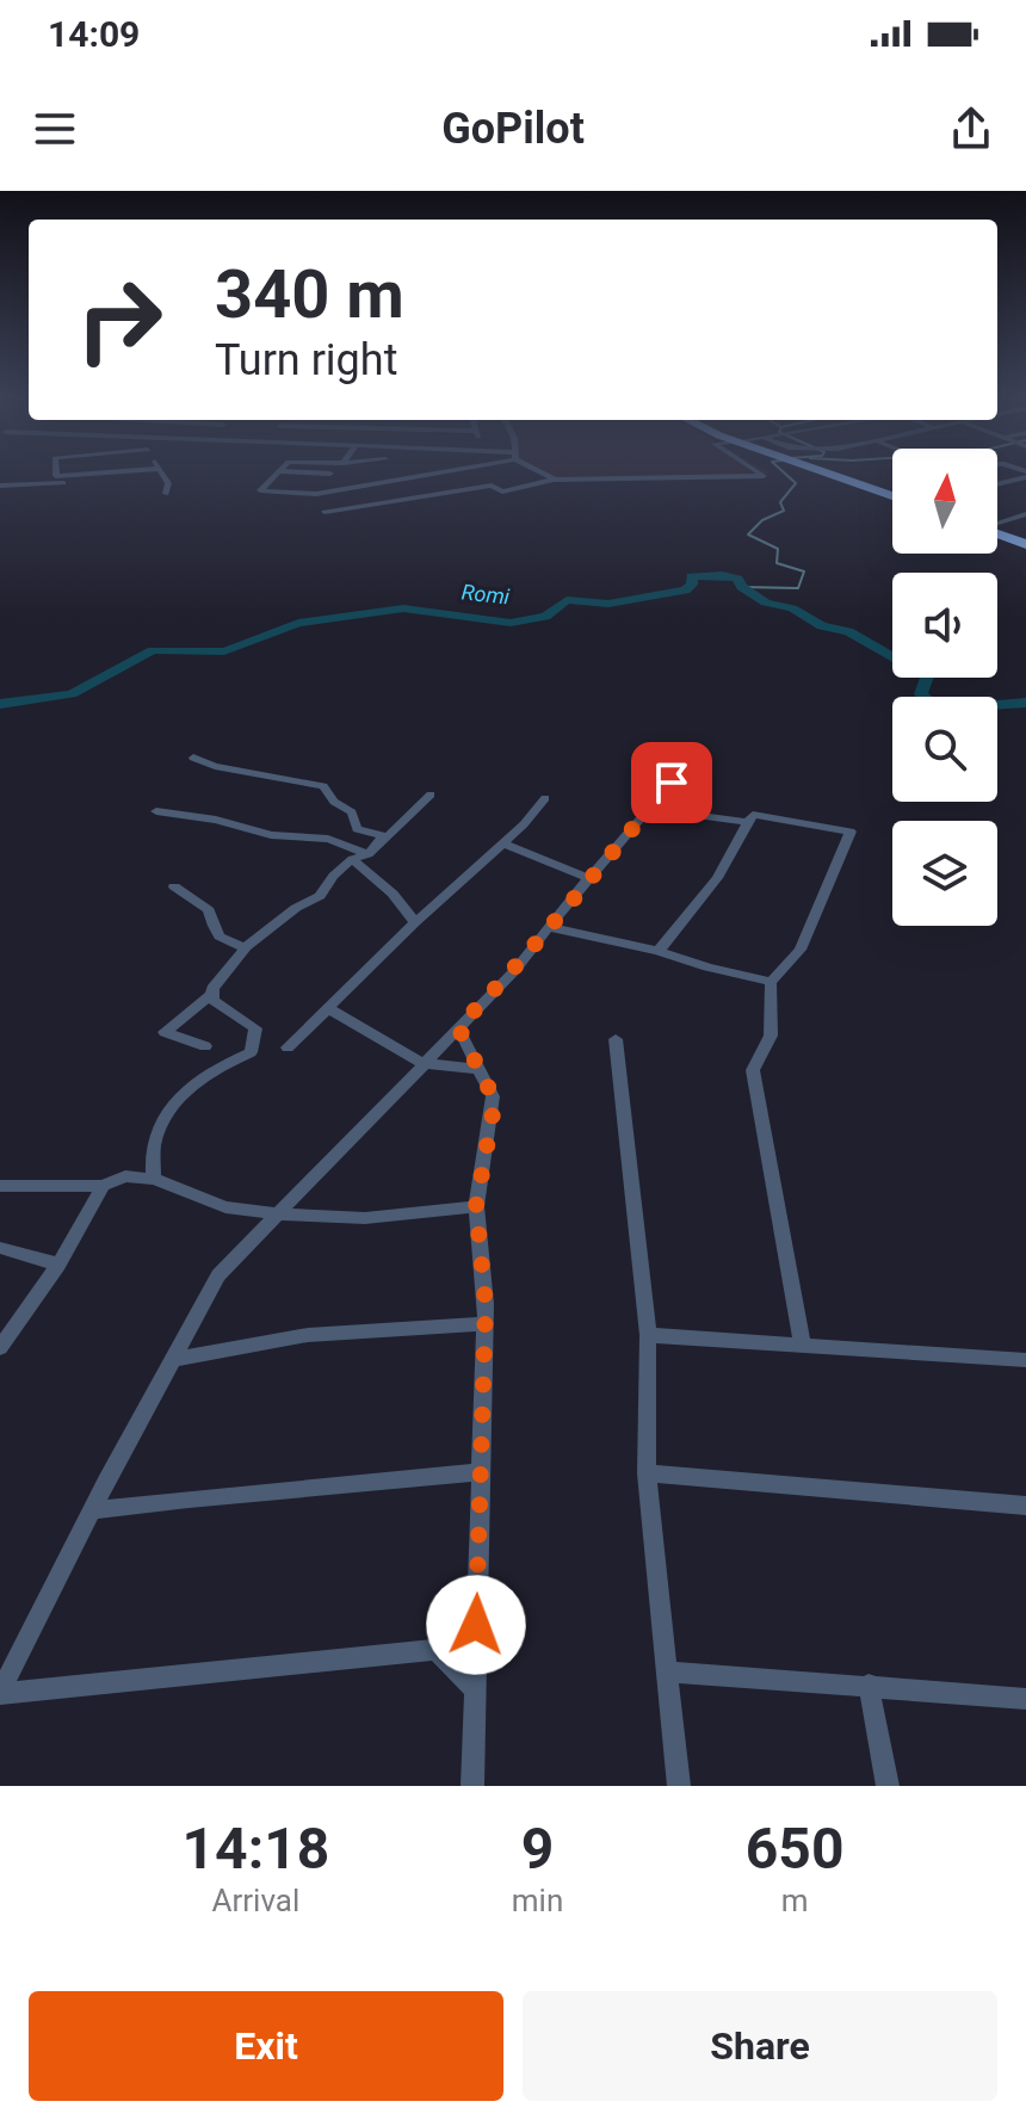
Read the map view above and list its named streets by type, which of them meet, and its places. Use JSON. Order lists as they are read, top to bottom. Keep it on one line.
{"water":["Romi"],"north":"top","page":{"status":"14:09","header":"GoPilot","turn":["340 m","Turn right"],"eta":["14:18","Arrival","9","min","650","m"],"buttons":["Exit","Share"]}}
